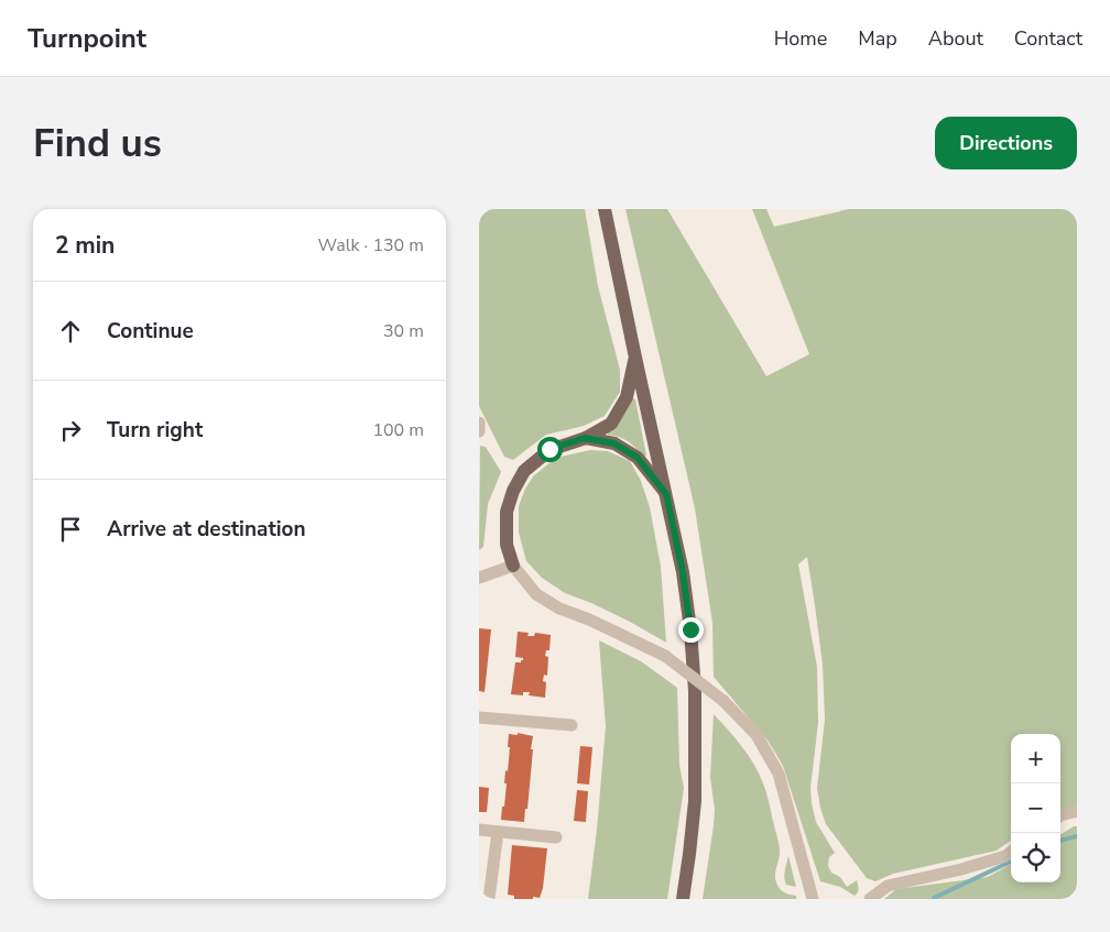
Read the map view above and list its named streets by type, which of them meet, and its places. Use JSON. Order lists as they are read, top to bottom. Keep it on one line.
{"page":{"header":"Turnpoint","nav":["Home","Map","About","Contact"],"buttons":"Directions","title":"Find us","heading":["2 min","Walk · 130 m"],"list":[["Continue","30 m"],["Turn right","100 m"],"Arrive at destination"],"map_buttons":["+","−"]}}
